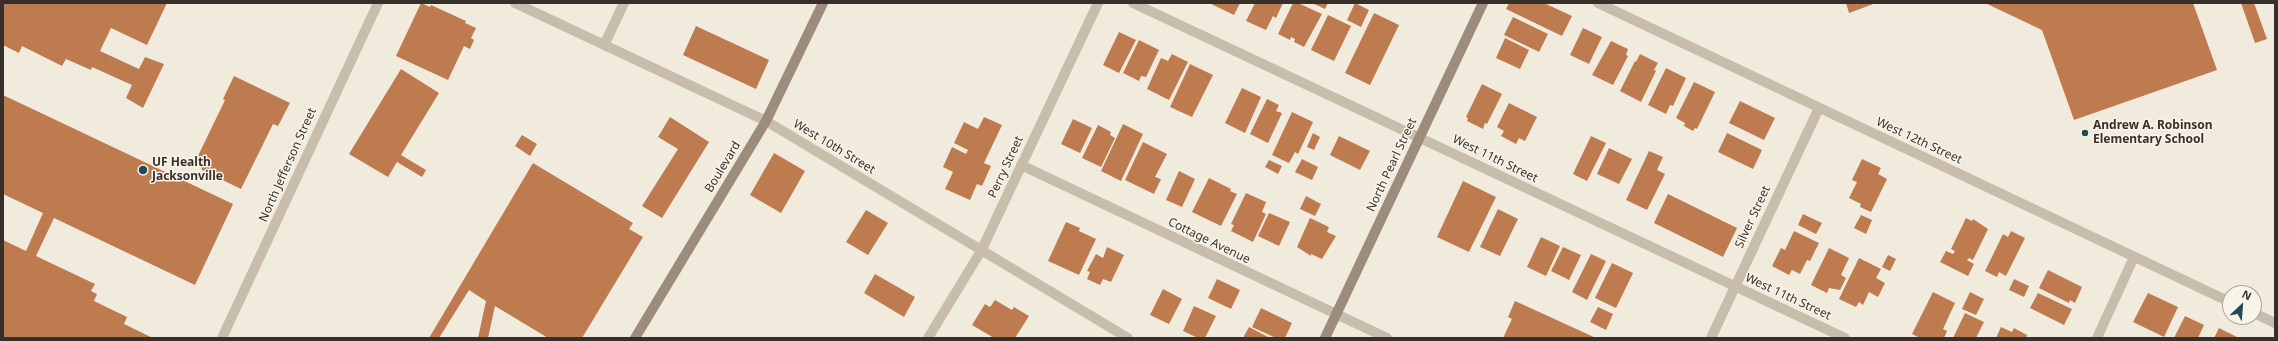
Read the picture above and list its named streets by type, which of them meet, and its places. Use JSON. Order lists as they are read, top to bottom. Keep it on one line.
{"streets":{"main road":["North Pearl Street","Boulevard"],"street":["West 12th Street","West 10th Street","West 11th Street","North Jefferson Street","Perry Street","Silver Street","Cottage Avenue"]},"crossings":[["West 12th Street","Silver Street"],["West 10th Street","Boulevard"],["West 10th Street","Perry Street"],["West 11th Street","North Pearl Street"],["West 11th Street","Silver Street"],["North Pearl Street","Cottage Avenue"],["Perry Street","Cottage Avenue"]],"places":["Andrew A. Robinson Elementary School","UF Health Jacksonville"],"north":"top right"}
